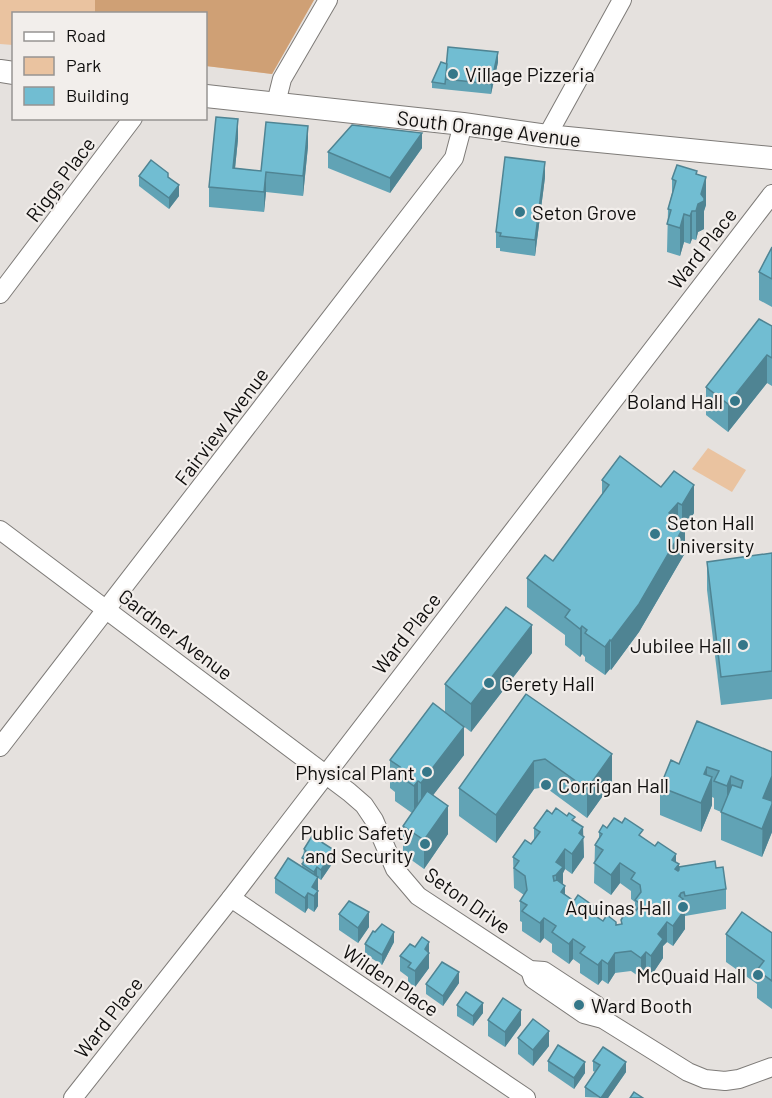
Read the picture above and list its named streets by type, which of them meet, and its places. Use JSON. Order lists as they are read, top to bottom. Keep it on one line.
{"streets":{"main road":["South Orange Avenue"],"street":["Riggs Place","Ward Place","Fairview Avenue","Gardner Avenue","Seton Drive","Wilden Place"]},"crossings":[["South Orange Avenue","Fairview Avenue"],["Ward Place","Gardner Avenue"],["Ward Place","Seton Drive"],["Ward Place","Wilden Place"],["Fairview Avenue","Gardner Avenue"],["Gardner Avenue","Seton Drive"]],"places":["Village Pizzeria","Seton Grove","Boland Hall","Seton Hall University","Jubilee Hall","Gerety Hall","Physical Plant","Corrigan Hall","Public Safety and Security","Aquinas Hall","McQuaid Hall","Ward Booth"],"legend":["Road","Park","Building"]}
